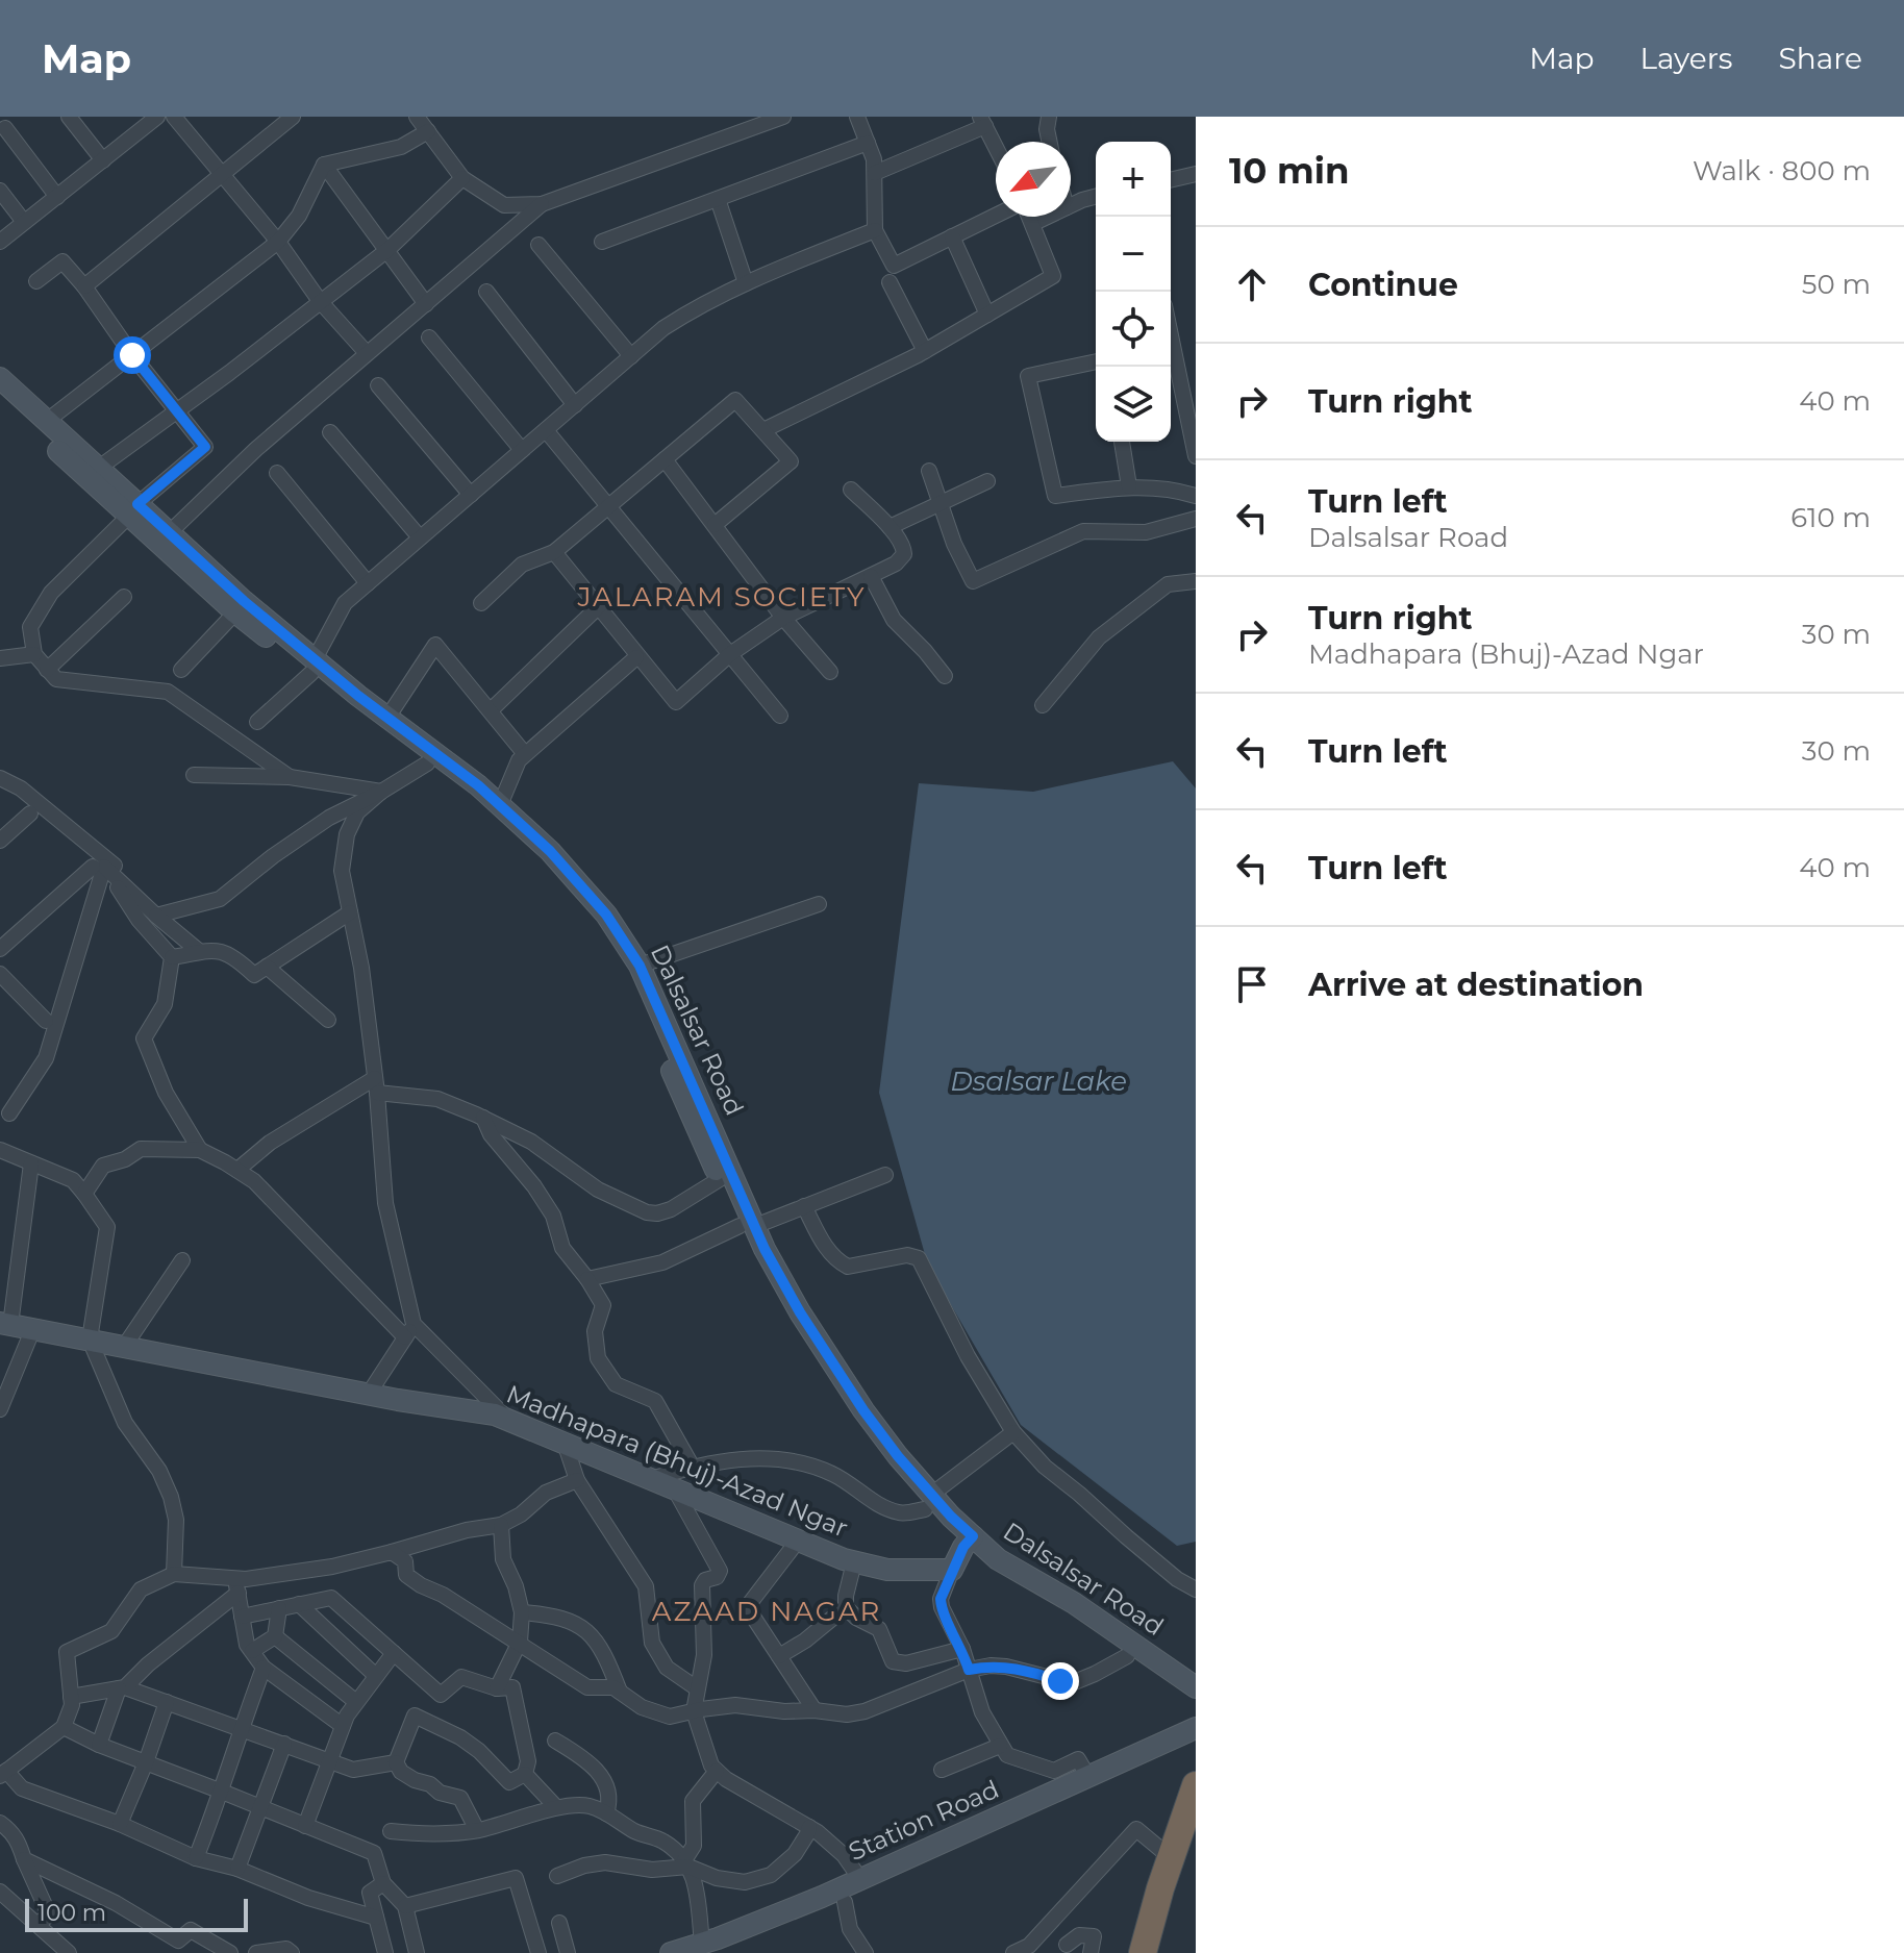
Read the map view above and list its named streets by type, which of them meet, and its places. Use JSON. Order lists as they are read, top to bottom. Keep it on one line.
{"streets":{"street":["Dalsalsar Road","Madhapara (Bhuj)-Azad Ngar","Station Road"]},"districts":["JALARAM SOCIETY","AZAAD NAGAR"],"water":["Dsalsar Lake"],"scale_bar":"100 m","north":"bottom left","page":{"header":"Map","nav":["Map","Layers","Share"],"heading":["10 min","Walk · 800 m"],"map_buttons":["+","−"],"list":[["Continue","50 m"],["Turn right","40 m"],["Turn left","Dalsalsar Road","610 m"],["Turn right","Madhapara (Bhuj)-Azad Ngar","30 m"],["Turn left","30 m"],["Turn left","40 m"],"Arrive at destination"],"scale":"100 m"}}
